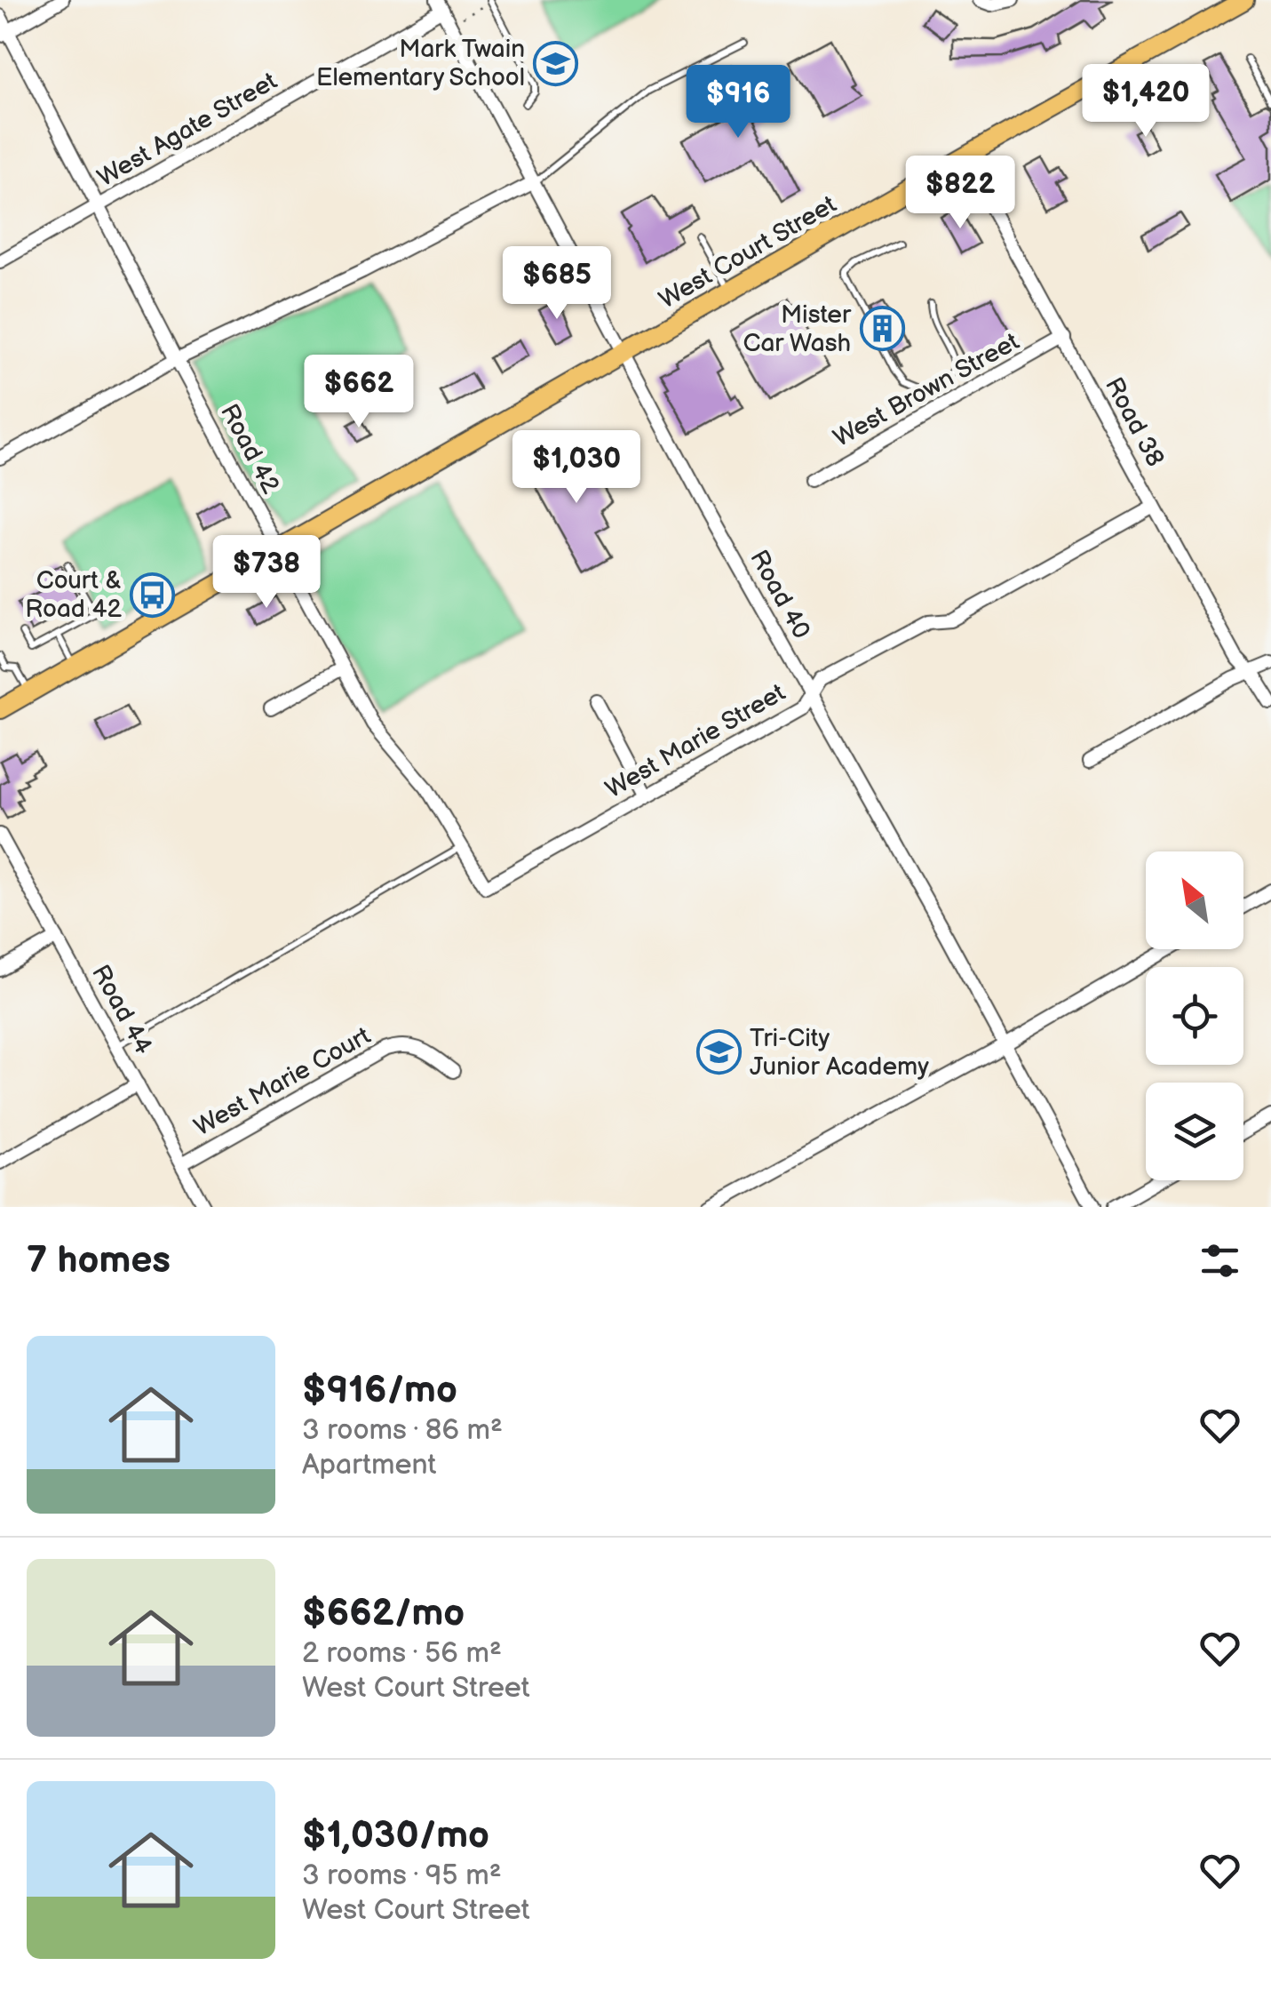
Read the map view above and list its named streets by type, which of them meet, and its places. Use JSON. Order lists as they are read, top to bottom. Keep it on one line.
{"streets":{"main road":["West Court Street"],"street":["West Agate Street","West Brown Street","Road 38","Road 42","Road 40","West Marie Street","Road 44","West Marie Court"]},"crossings":[["West Agate Street","Road 42"],["West Agate Street","Road 40"],["West Court Street","Road 38"],["West Court Street","Road 42"],["West Court Street","Road 40"],["West Brown Street","Road 38"],["Road 38","West Marie Street"],["Road 42","West Marie Street"],["Road 40","West Marie Street"],["Road 44","West Marie Court"]],"places":{"school or university":["Mark Twain Elementary School","Tri-City Junior Academy"],"building":["Mister Car Wash"],"bus stop":["Court & Road 42"]},"north":"top left","page":{"price":["$1,420","$916","$822","$685","$662","$1,030","$738"],"heading":"7 homes","list":[{"name":"$916/mo","note":"3 rooms · 86 m² · Apartment"},{"name":"$662/mo","note":"2 rooms · 56 m² · West Court Street"},{"name":"$1,030/mo","note":"3 rooms · 95 m² · West Court Street"}]}}
